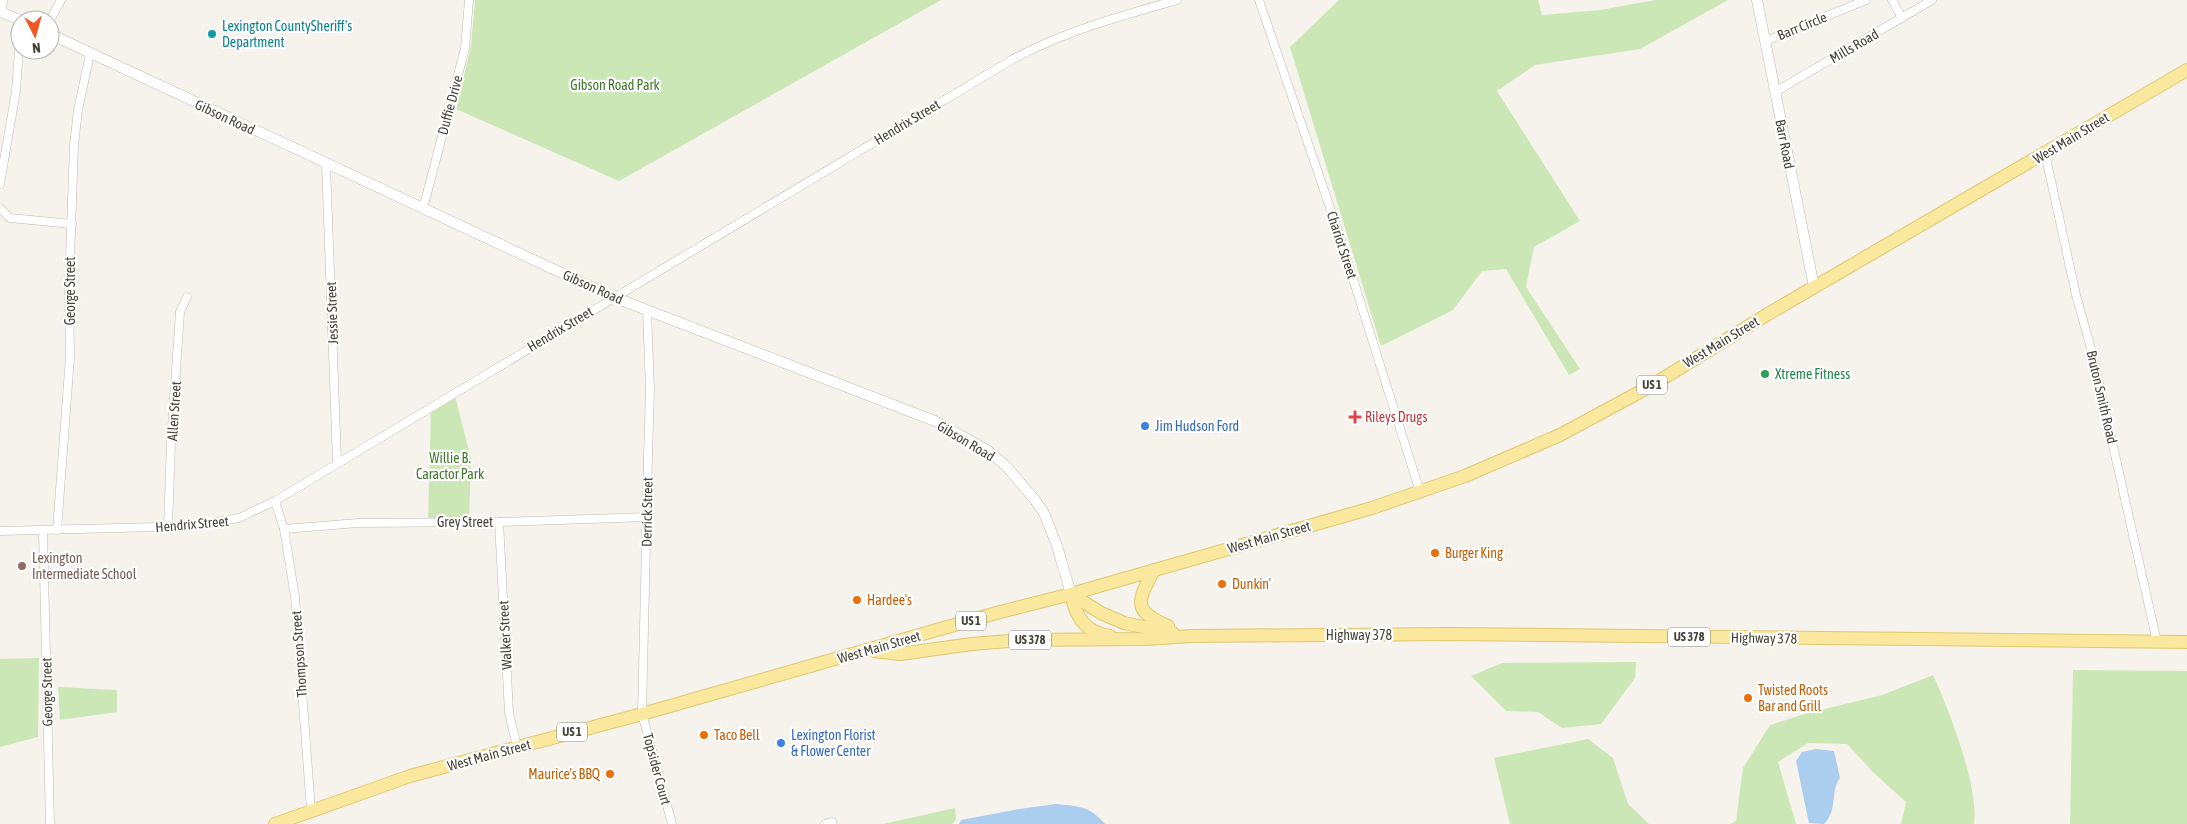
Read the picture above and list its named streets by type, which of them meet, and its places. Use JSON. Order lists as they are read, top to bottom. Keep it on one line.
{"streets":{"main road":["West Main Street","US 1","Highway 378","US 378"],"street":["Barr Circle","Mills Road","Duffie Drive","Gibson Road","Hendrix Street","Barr Road","Chariot Street","George Street","Jessie Street","Bruton Smith Road","Allen Street","Derrick Street","Grey Street","Walker Street","Thompson Street","Topsider Court"]},"crossings":[["Barr Circle","Barr Road"],["Mills Road","Barr Road"],["Duffie Drive","Gibson Road"],["Gibson Road","Hendrix Street"],["Gibson Road","West Main Street"],["Gibson Road","George Street"],["Gibson Road","Jessie Street"],["Gibson Road","Derrick Street"],["Gibson Road","US 378"],["Hendrix Street","George Street"],["Hendrix Street","Jessie Street"],["Hendrix Street","Allen Street"],["Hendrix Street","Thompson Street"],["West Main Street","Barr Road"],["West Main Street","Chariot Street"],["West Main Street","Bruton Smith Road"],["West Main Street","Derrick Street"],["West Main Street","Walker Street"],["West Main Street","US 378"],["West Main Street","Thompson Street"],["West Main Street","Topsider Court"],["Bruton Smith Road","Highway 378"],["Derrick Street","Grey Street"],["Derrick Street","Topsider Court"],["Grey Street","Walker Street"],["Grey Street","Thompson Street"],["Highway 378","US 378"]],"parks":["Gibson Road Park","Willie B. Caractor Park"],"places":{"other":["Lexington CountySheriff's Department","Xtreme Fitness","Jim Hudson Ford","Burger King","Lexington Intermediate School","Dunkin'","Hardee's","Twisted Roots Bar and Grill","Taco Bell","Lexington Florist & Flower Center","Maurice's BBQ"],"health":["Rileys Drugs"]},"north":"bottom"}
